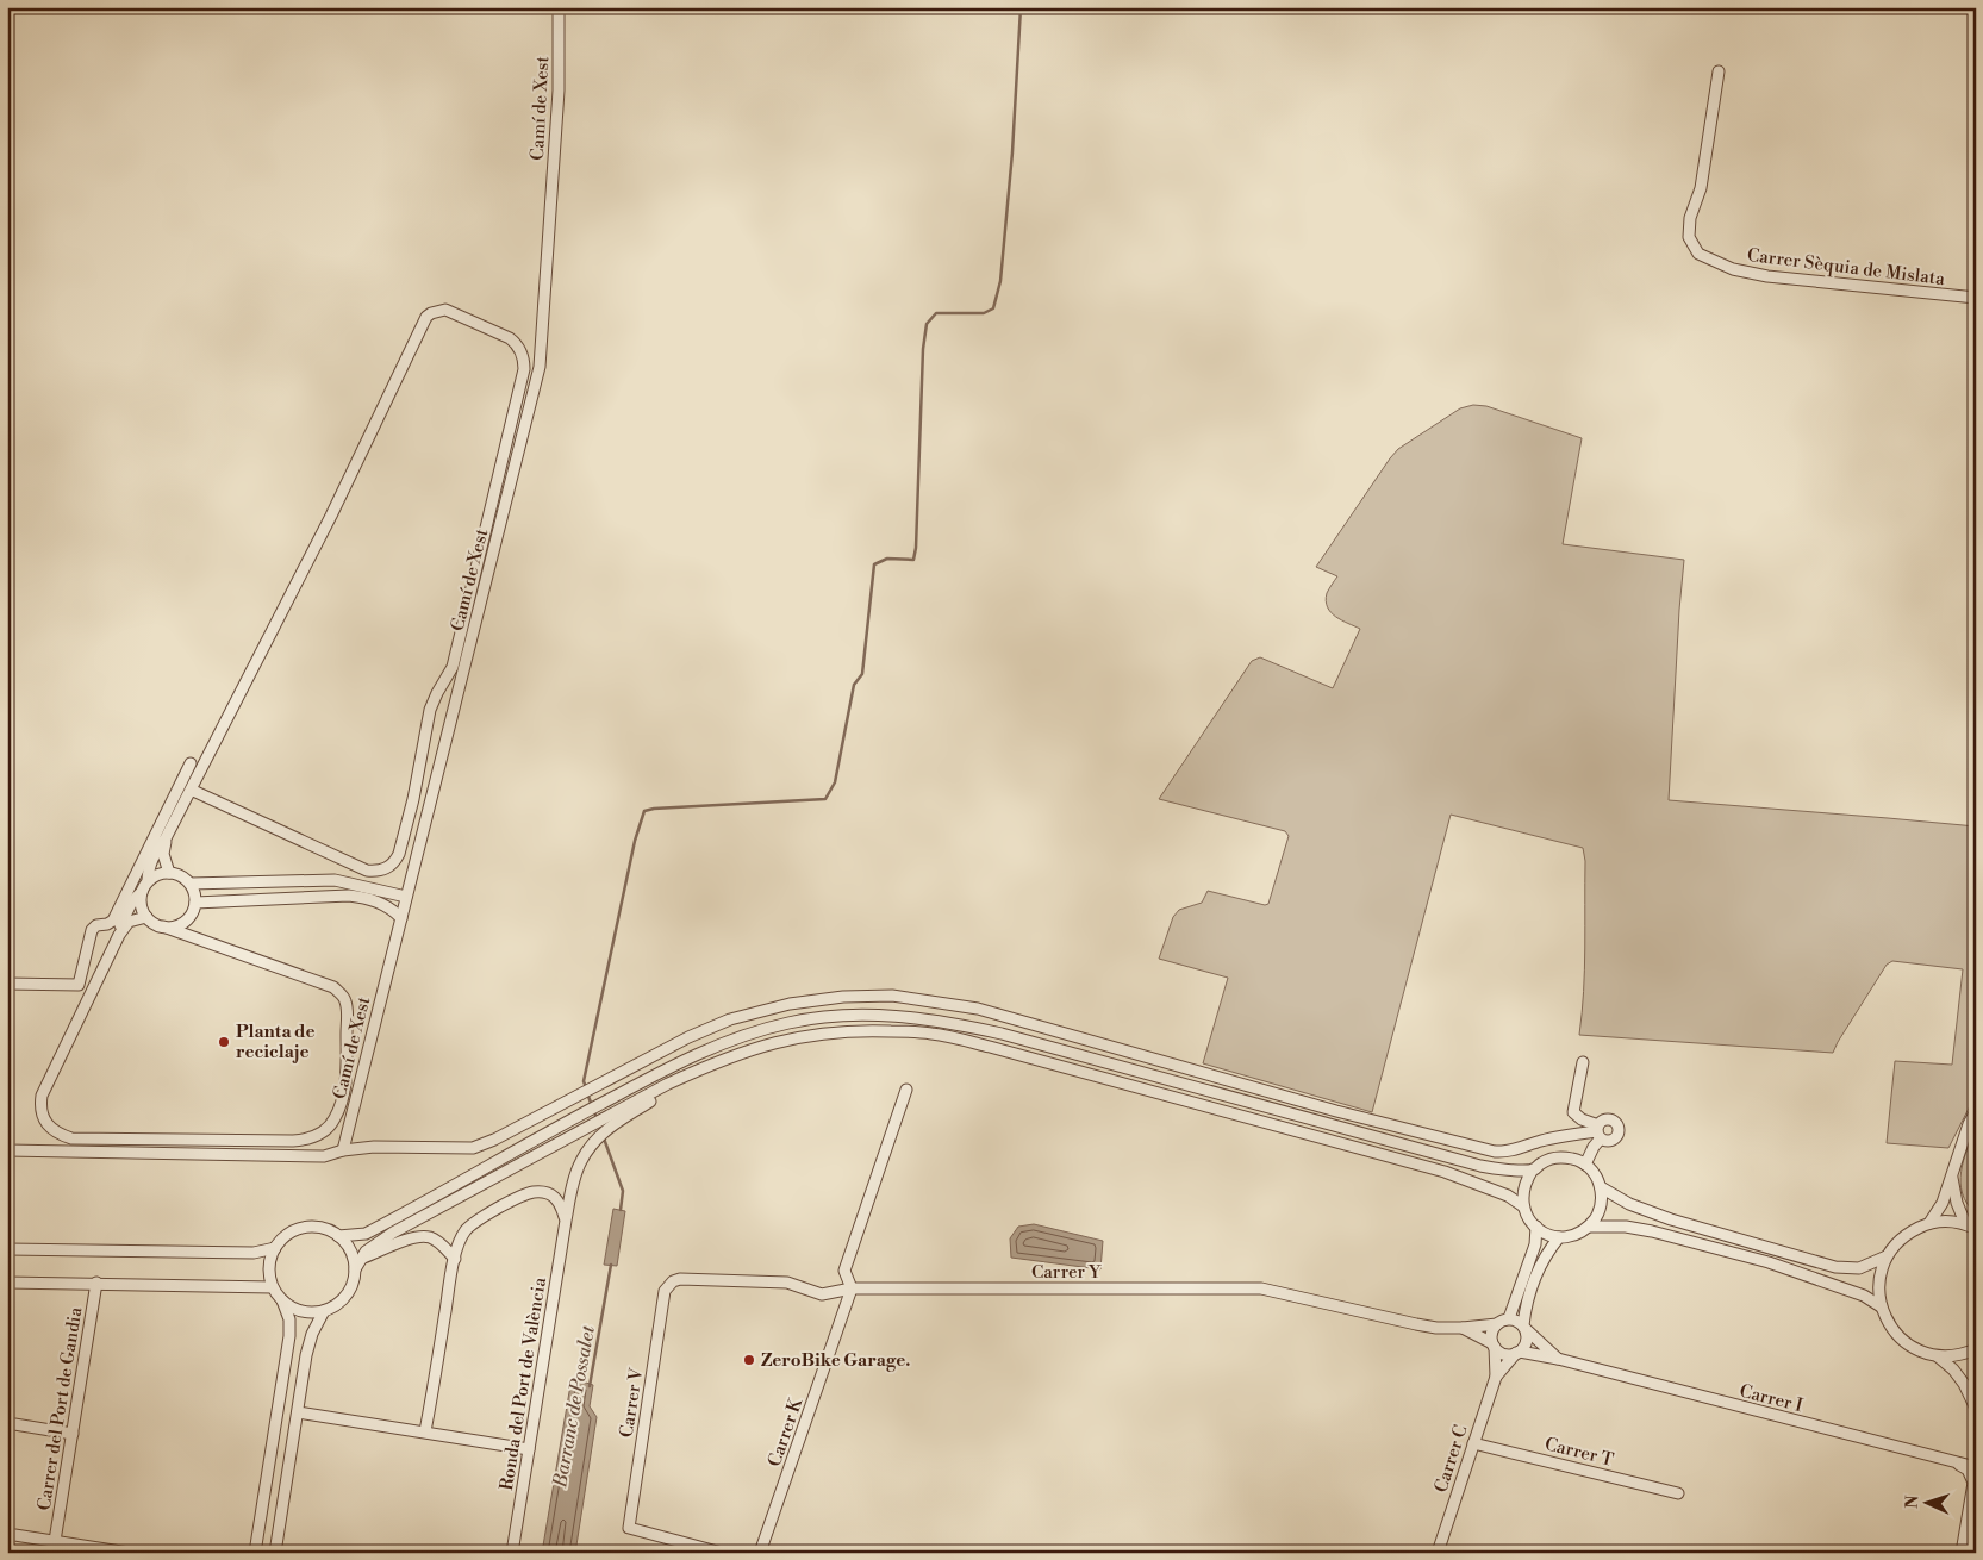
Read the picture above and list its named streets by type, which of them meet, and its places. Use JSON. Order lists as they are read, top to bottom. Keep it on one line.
{"streets":{"street":["Camí de Xest","Carrer Sèquia de Mislata","Carrer Y","Ronda del Port de València","Carrer I","Carrer V","Carrer del Port de Gandia","Carrer K","Carrer T","Carrer C"]},"crossings":[["Carrer Y","Carrer I"],["Carrer Y","Carrer V"],["Carrer Y","Carrer K"],["Carrer Y","Carrer C"],["Carrer I","Carrer C"],["Carrer T","Carrer C"]],"water":["Barranc de Possalet"],"places":["Planta de reciclaje","ZeroBike Garage."],"north":"left"}
